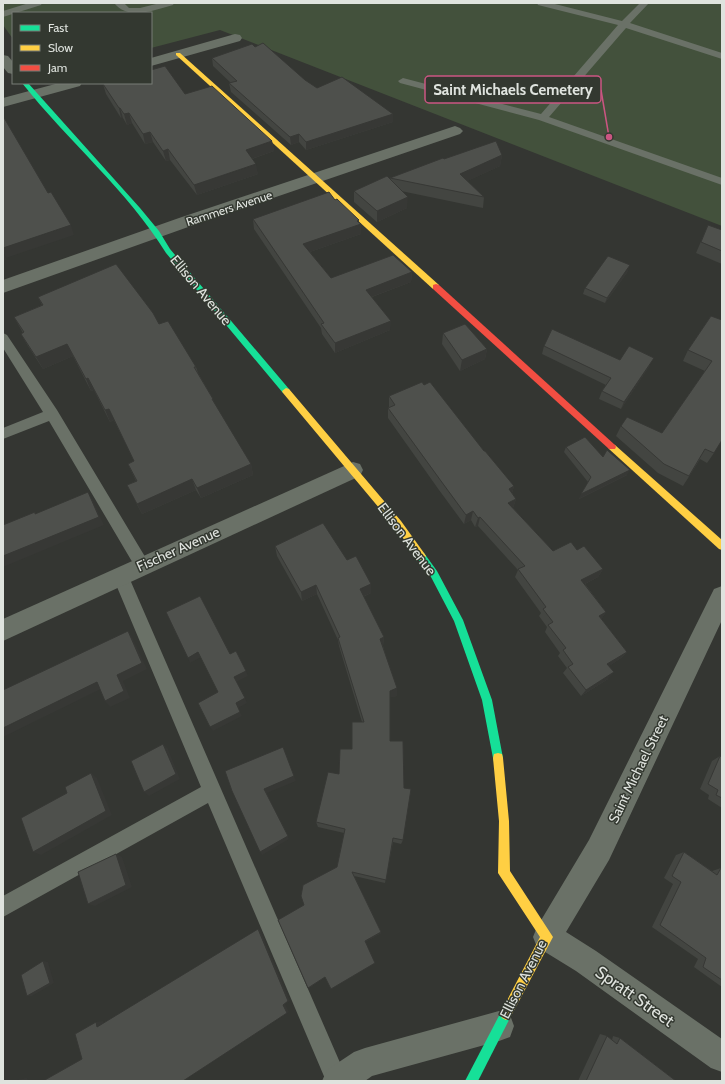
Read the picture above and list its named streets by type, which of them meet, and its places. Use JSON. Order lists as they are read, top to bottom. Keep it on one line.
{"streets":{"street":["Rammers Avenue","Ellison Avenue","Fischer Avenue","Saint Michael Street","Spratt Street"]},"crossings":[["Rammers Avenue","Ellison Avenue"],["Ellison Avenue","Fischer Avenue"],["Ellison Avenue","Saint Michael Street"],["Ellison Avenue","Spratt Street"],["Saint Michael Street","Spratt Street"]],"places":["Saint Michaels Cemetery"],"legend":["Fast","Slow","Jam"]}
